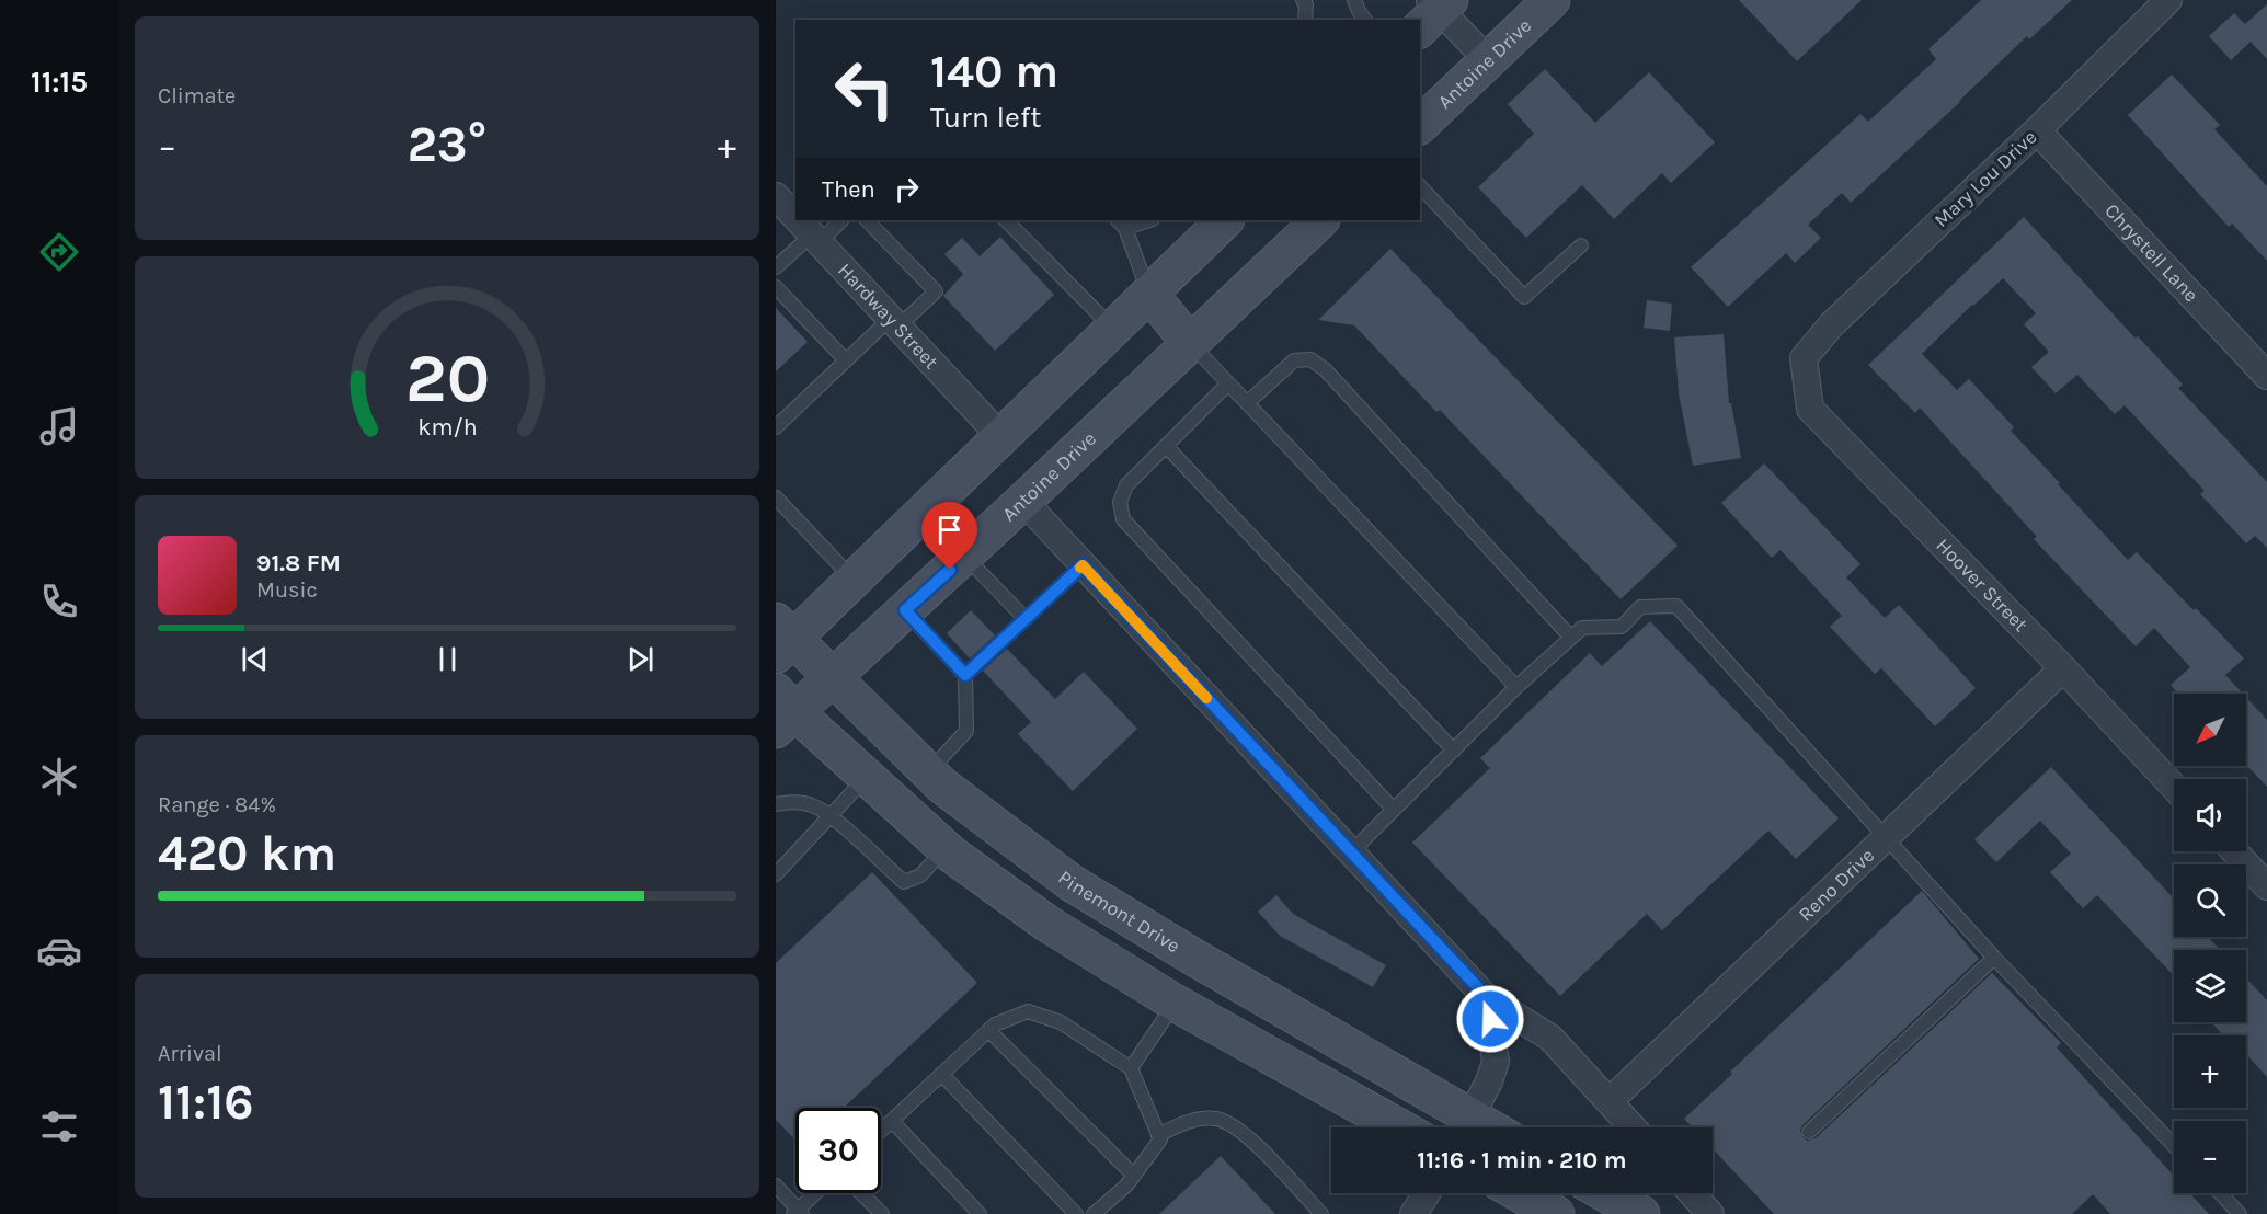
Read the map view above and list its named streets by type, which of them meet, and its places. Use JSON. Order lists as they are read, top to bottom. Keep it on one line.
{"streets":{"main road":["Antoine Drive","Pinemont Drive"],"street":["Mary Lou Drive","Chrystell Lane","Hardway Street","Hoover Street","Reno Drive"]},"crossings":[["Antoine Drive","Pinemont Drive"],["Mary Lou Drive","Chrystell Lane"],["Mary Lou Drive","Hoover Street"],["Hoover Street","Reno Drive"]],"north":"bottom left","page":{"tabs":"11:15","tile":["Climate",["Range · 84%","420 km"],["Arrival","11:16"]],"turn":["140 m","Turn left"],"heat":["−","23°","+"],"then":"Then","song":["91.8 FM","Music"],"map_buttons":["+","−"],"limit":"30","trip":"11:16 · 1 min · 210 m","gauge":["20","km/h"]}}
